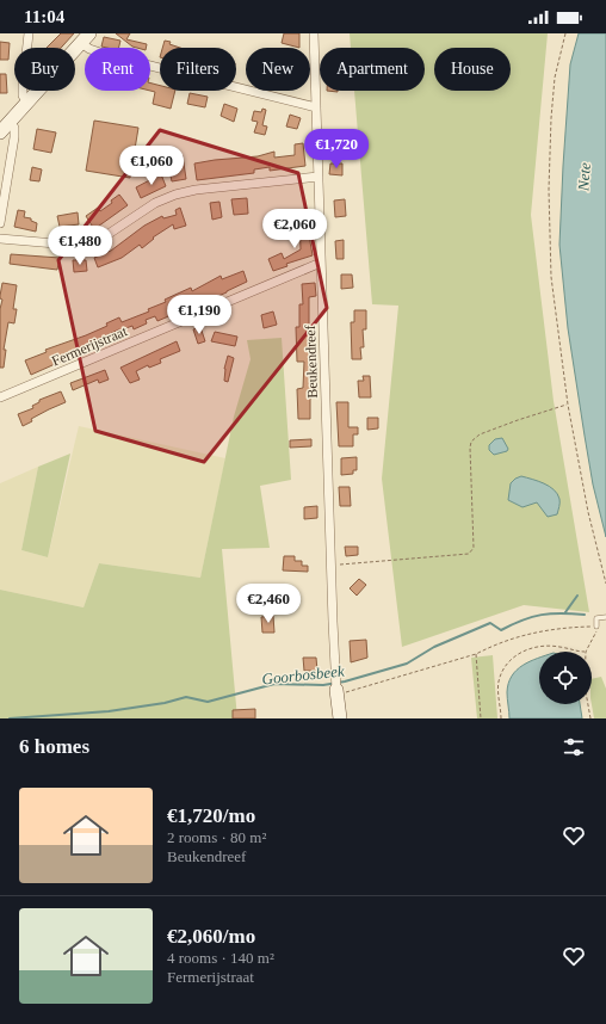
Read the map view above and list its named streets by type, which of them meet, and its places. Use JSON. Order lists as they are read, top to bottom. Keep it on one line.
{"streets":{"street":["Fermerijstraat","Beukendreef"]},"crossings":[["Fermerijstraat","Beukendreef"]],"water":["Nete","Goorbosbeek"],"page":{"status":"11:04","chip":["Buy","Rent","Filters","New","Apartment","House"],"price":["€1,720","€1,060","€2,060","€1,480","€1,190","€2,460"],"heading":"6 homes","list":[{"name":"€1,720/mo","note":"2 rooms · 80 m² · Beukendreef"},{"name":"€2,060/mo","note":"4 rooms · 140 m² · Fermerijstraat"}]}}
